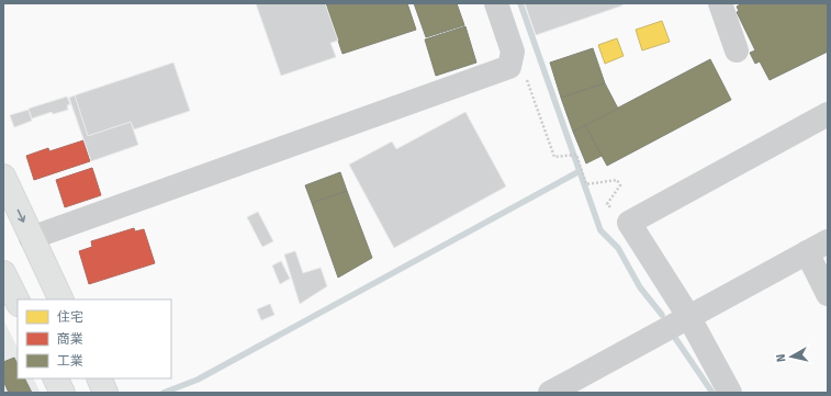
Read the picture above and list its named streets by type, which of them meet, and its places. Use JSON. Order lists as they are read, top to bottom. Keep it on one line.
{"legend":["住宅","商業","工業"],"north":"left"}
